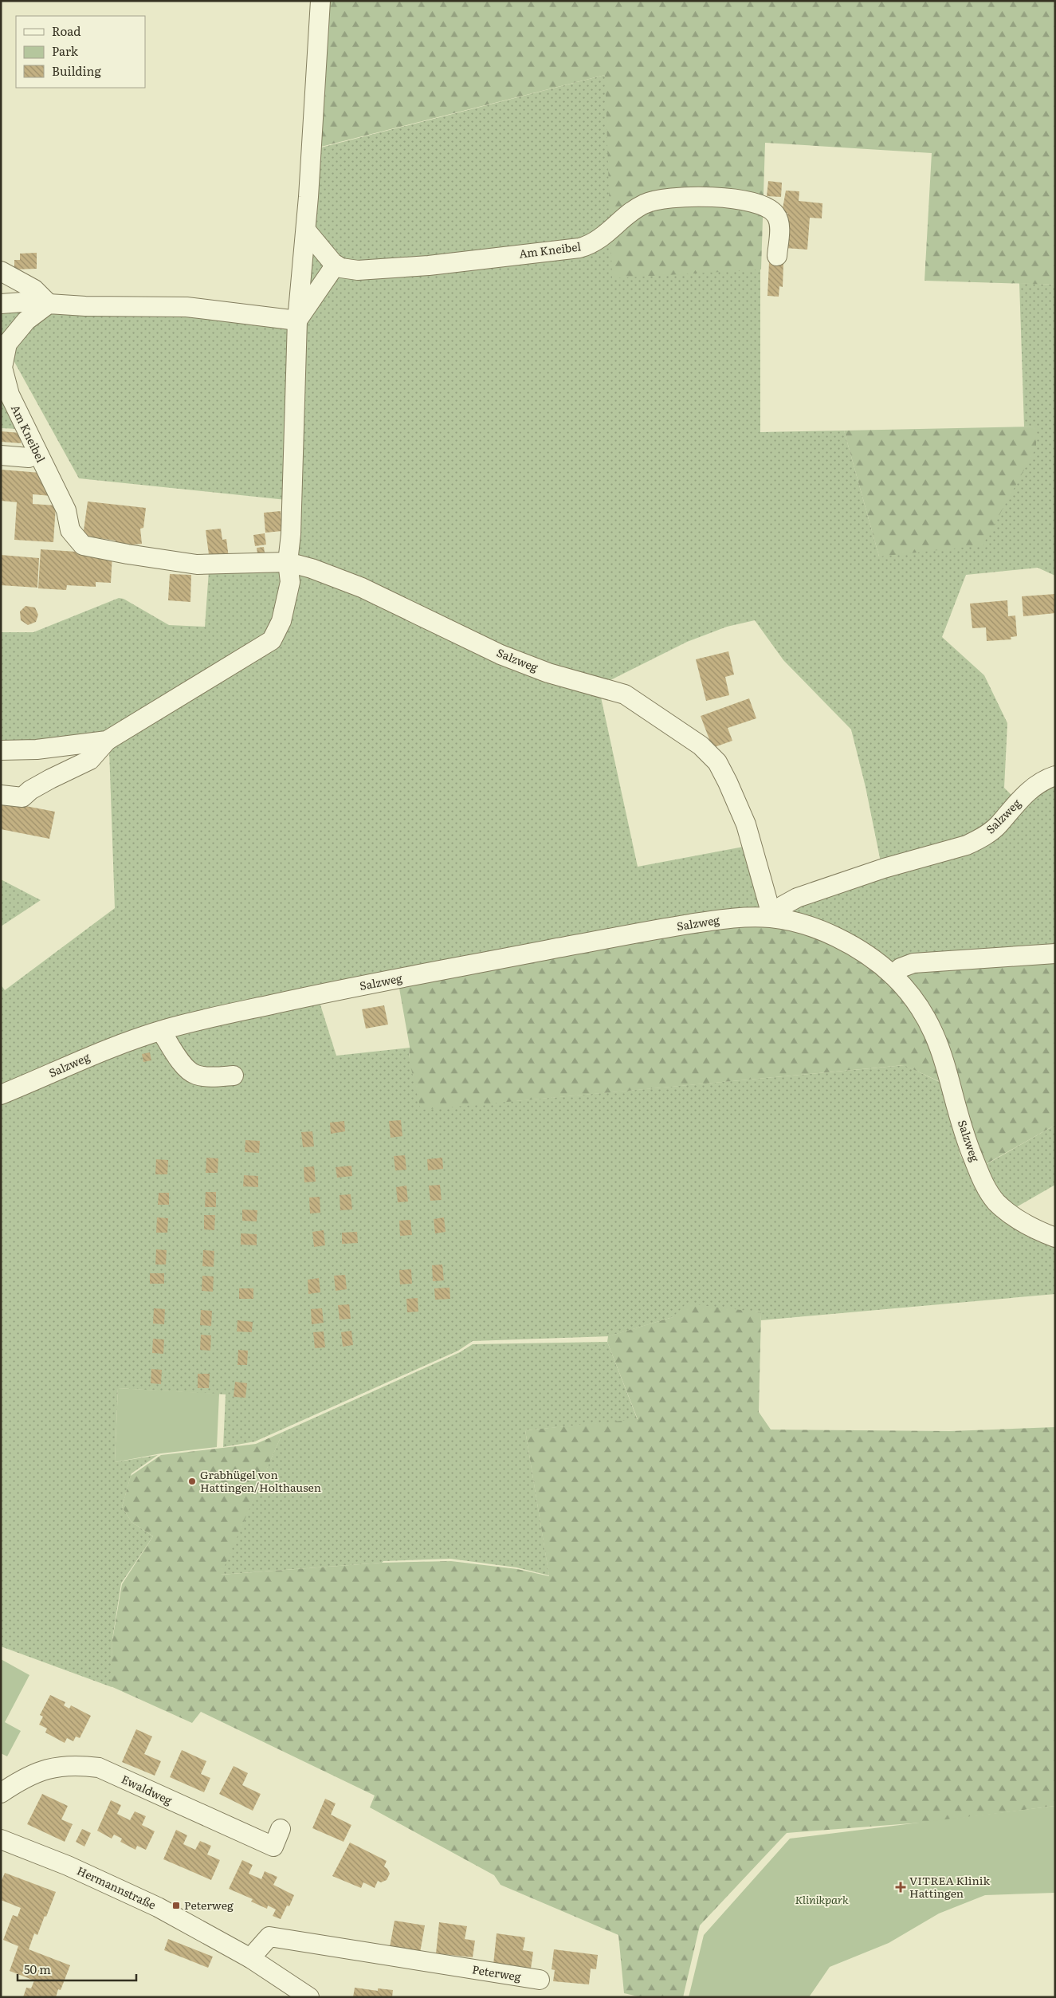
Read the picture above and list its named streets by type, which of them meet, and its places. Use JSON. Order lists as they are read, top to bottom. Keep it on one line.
{"streets":{"street":["Am Kneibel","Salzweg","Ewaldweg","Hermannstraße","Peterweg"]},"crossings":[["Am Kneibel","Salzweg"],["Hermannstraße","Peterweg"]],"parks":["Klinikpark"],"places":{"other":["Grabhügel von Hattingen/Holthausen"],"health":["VITREA Klinik Hattingen"],"transit":["Peterweg"]},"legend":["Road","Park","Building"],"scale_bar":"50 m"}
